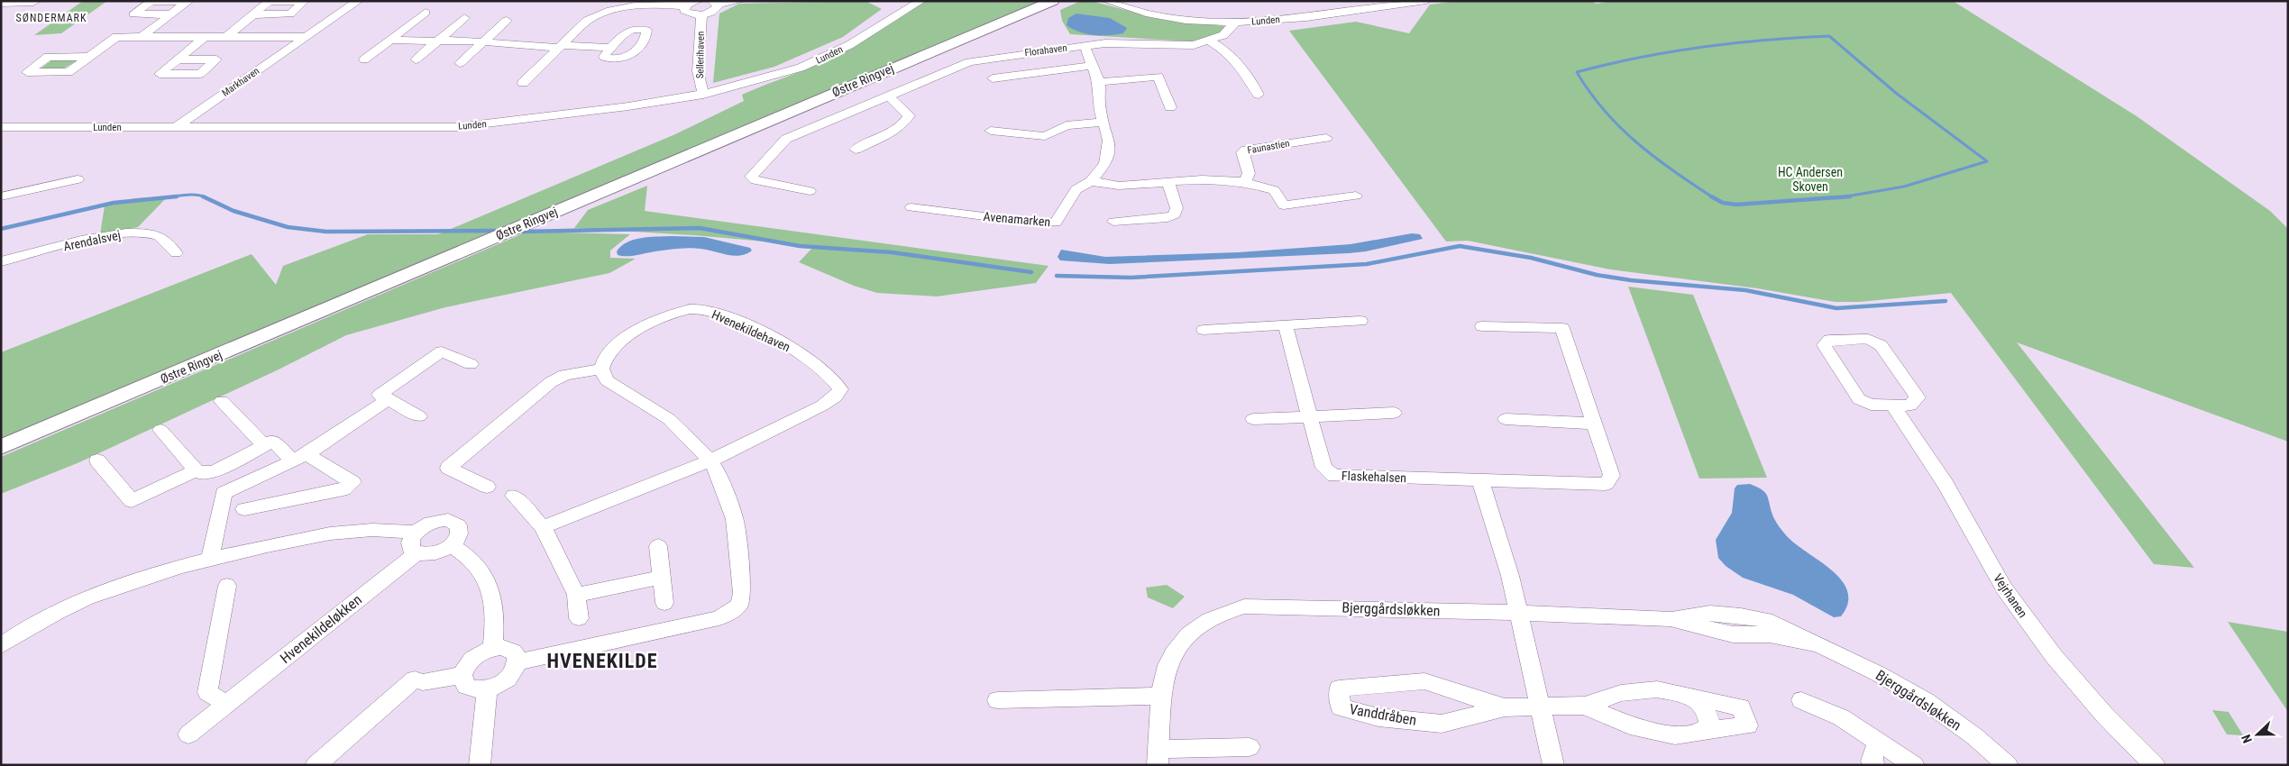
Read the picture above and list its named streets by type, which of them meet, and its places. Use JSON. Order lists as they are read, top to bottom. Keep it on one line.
{"streets":{"main road":["Østre Ringvej"],"street":["Lunden","Florahaven","Sellerihaven","Markhaven","Faunastien","Avenamarken","Arendalsvej","Hvenekildehaven","Flaskehalsen","Vejrhanen","Bjerggårdsløkken","Hvenekildeløkken","Vanddråben"]},"crossings":[["Lunden","Florahaven"],["Lunden","Sellerihaven"],["Lunden","Markhaven"],["Florahaven","Avenamarken"]],"districts":["SØNDERMARK","HVENEKILDE"],"parks":["HC Andersen Skoven"],"north":"left"}
